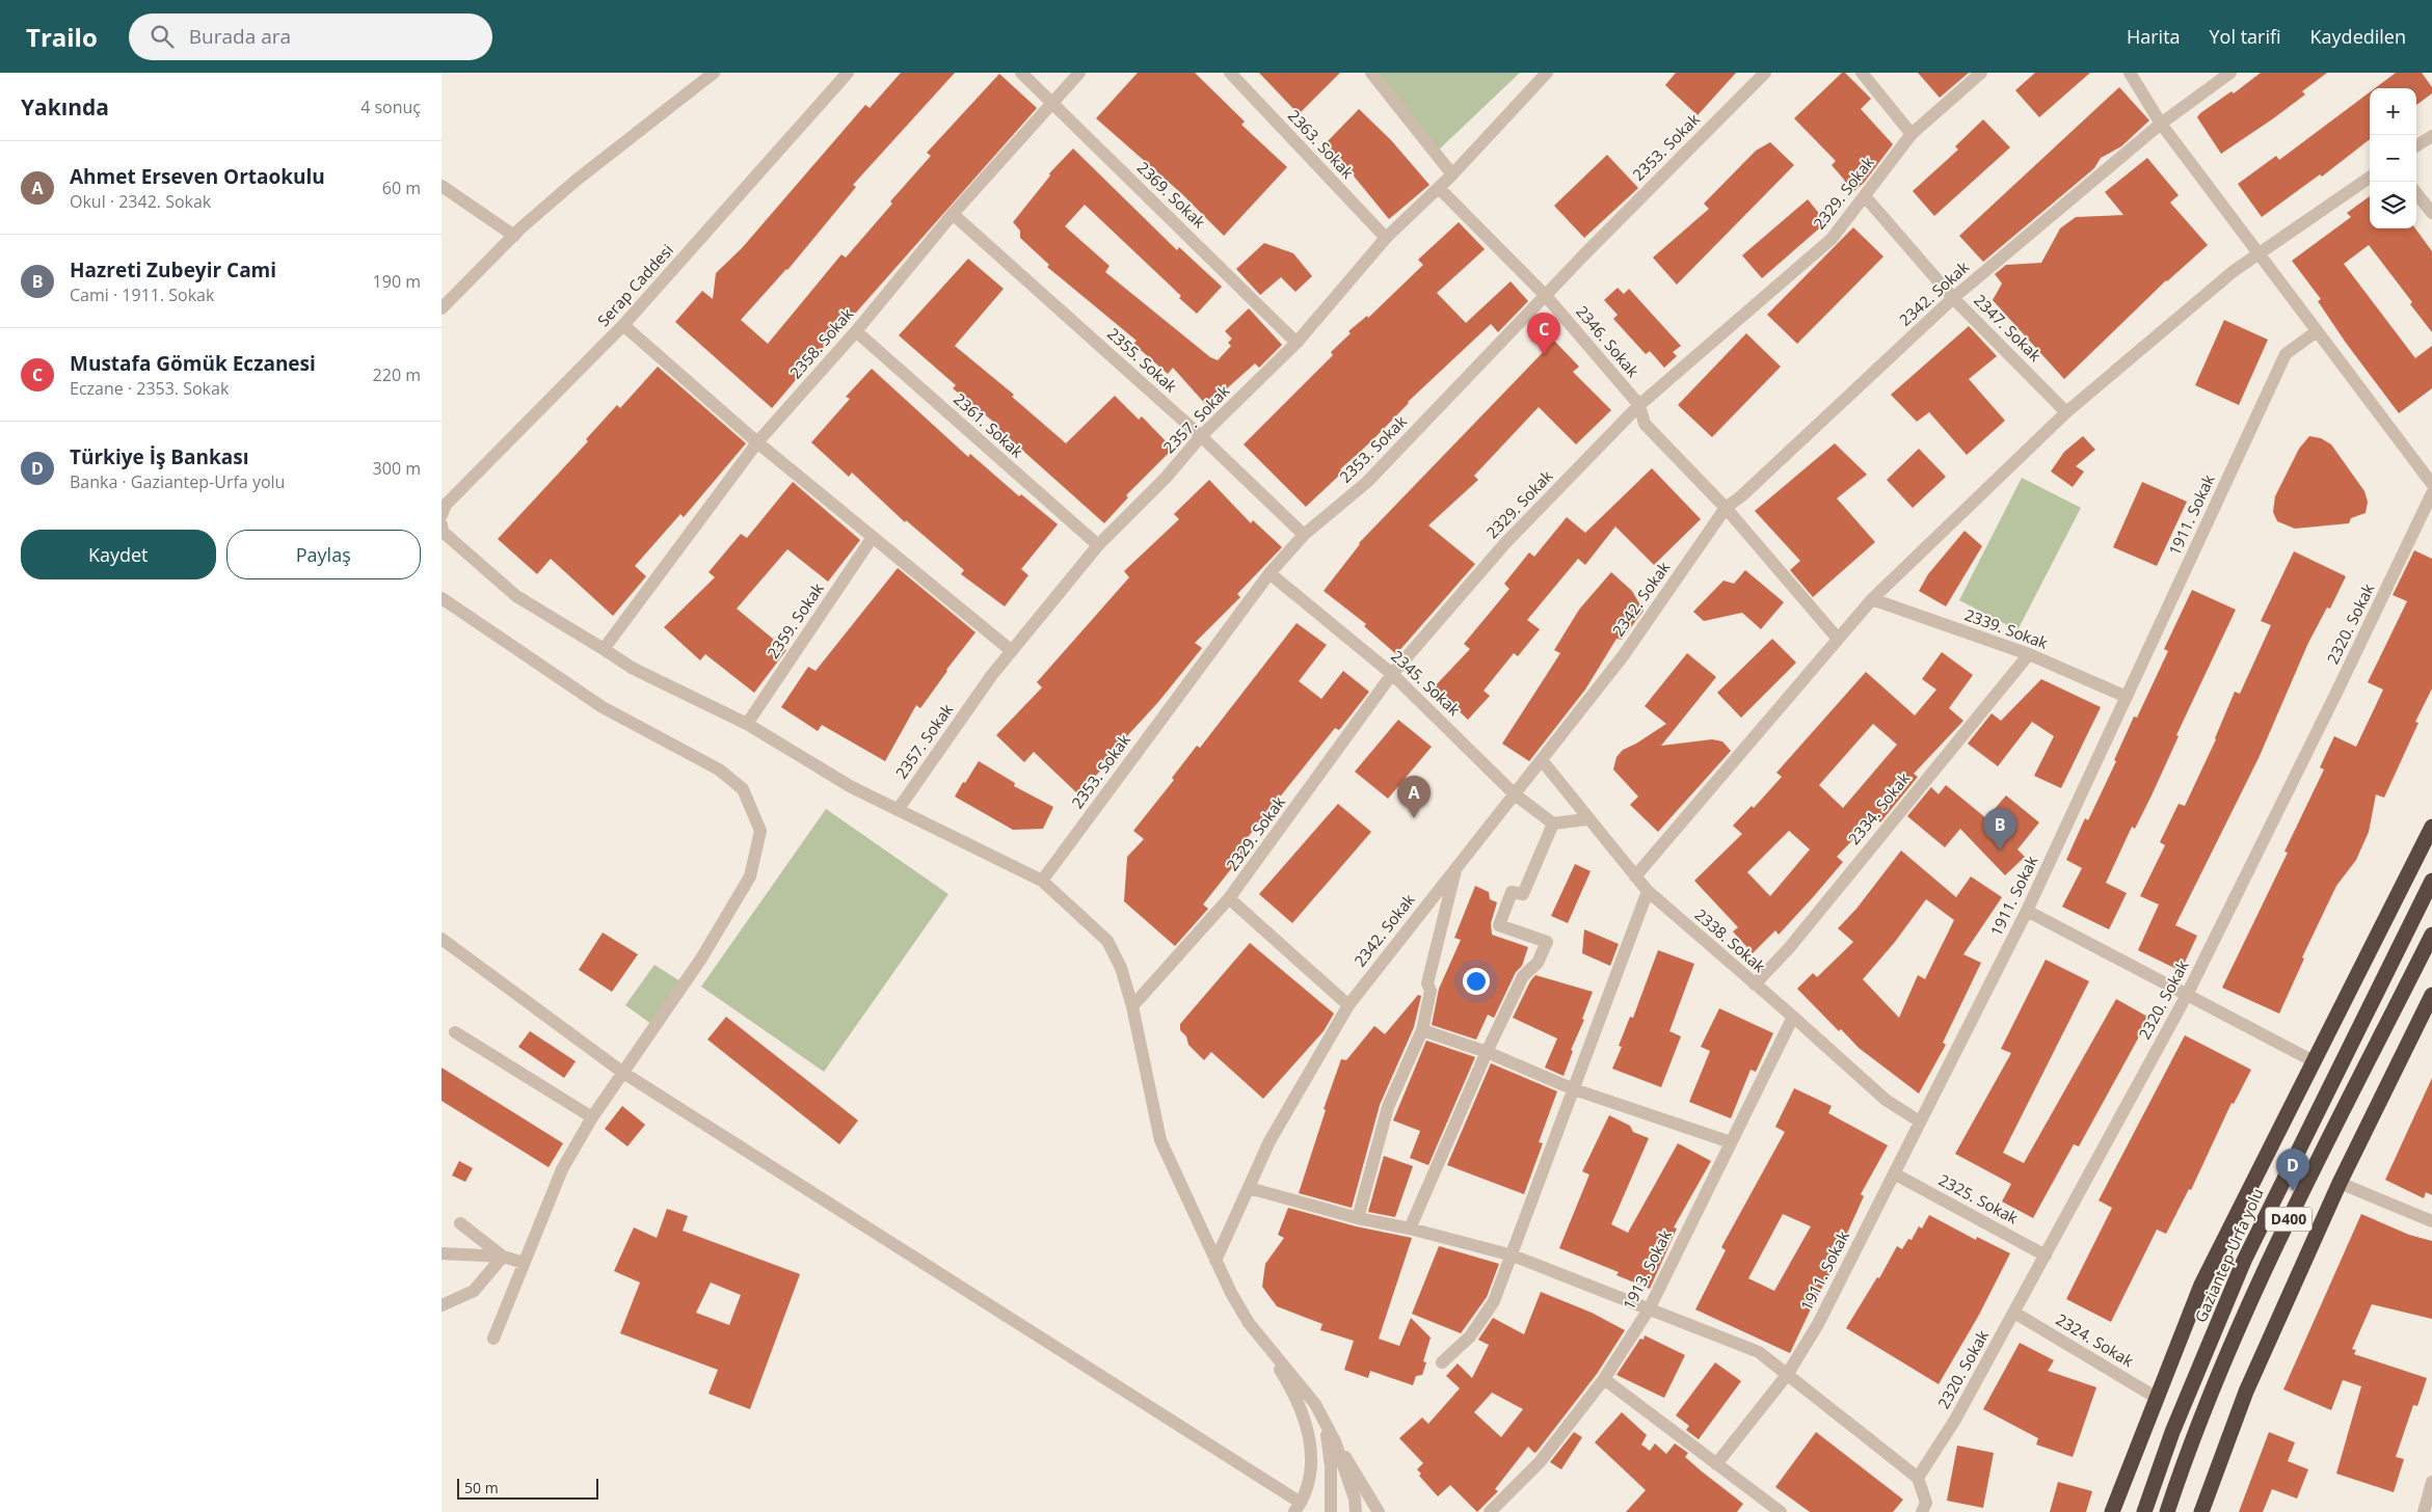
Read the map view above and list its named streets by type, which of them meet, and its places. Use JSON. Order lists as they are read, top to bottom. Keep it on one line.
{"streets":{"highway":["D400","Gaziantep-Urfa yolu"],"street":["2363. Sokak","2353. Sokak","2329. Sokak","2369. Sokak","Serap Caddesi","2342. Sokak","2347. Sokak","2346. Sokak","2358. Sokak","2355. Sokak","2357. Sokak","2361. Sokak","1911. Sokak","2359. Sokak","2320. Sokak","2339. Sokak","2345. Sokak","2334. Sokak","2338. Sokak","2325. Sokak","1913. Sokak","2324. Sokak"]},"crossings":[["2363. Sokak","2357. Sokak"],["2353. Sokak","2346. Sokak"],["2353. Sokak","2355. Sokak"],["2353. Sokak","2345. Sokak"],["2329. Sokak","2347. Sokak"],["2329. Sokak","2346. Sokak"],["2329. Sokak","2345. Sokak"],["2369. Sokak","2358. Sokak"],["2369. Sokak","2357. Sokak"],["2342. Sokak","2347. Sokak"],["2342. Sokak","2346. Sokak"],["2342. Sokak","2345. Sokak"],["2342. Sokak","2338. Sokak"],["2346. Sokak","2357. Sokak"],["2358. Sokak","2355. Sokak"],["2358. Sokak","2361. Sokak"],["2355. Sokak","2357. Sokak"],["2357. Sokak","2361. Sokak"],["1911. Sokak","2339. Sokak"],["1911. Sokak","2338. Sokak"],["1911. Sokak","2325. Sokak"],["2320. Sokak","2325. Sokak"],["2320. Sokak","2324. Sokak"],["2339. Sokak","2334. Sokak"],["2334. Sokak","2338. Sokak"],["2338. Sokak","1913. Sokak"]],"scale_bar":"50 m","page":{"header":"Trailo","search":"Burada ara","nav":["Harita","Yol tarifi","Kaydedilen"],"heading":["Yakında","4 sonuç"],"map_buttons":["+","−"],"list":[{"mark":"A","name":"Ahmet Erseven Ortaokulu","note":"Okul · 2342. Sokak","value":"60 m"},{"mark":"B","name":"Hazreti Zubeyir Cami","note":"Cami · 1911. Sokak","value":"190 m"},{"mark":"C","name":"Mustafa Gömük Eczanesi","note":"Eczane · 2353. Sokak","value":"220 m"},{"mark":"D","name":"Türkiye İş Bankası","note":"Banka · Gaziantep-Urfa yolu","value":"300 m"}],"pins":["C","A","B","D"],"buttons":["Kaydet","Paylaş"],"scale":"50 m"}}
